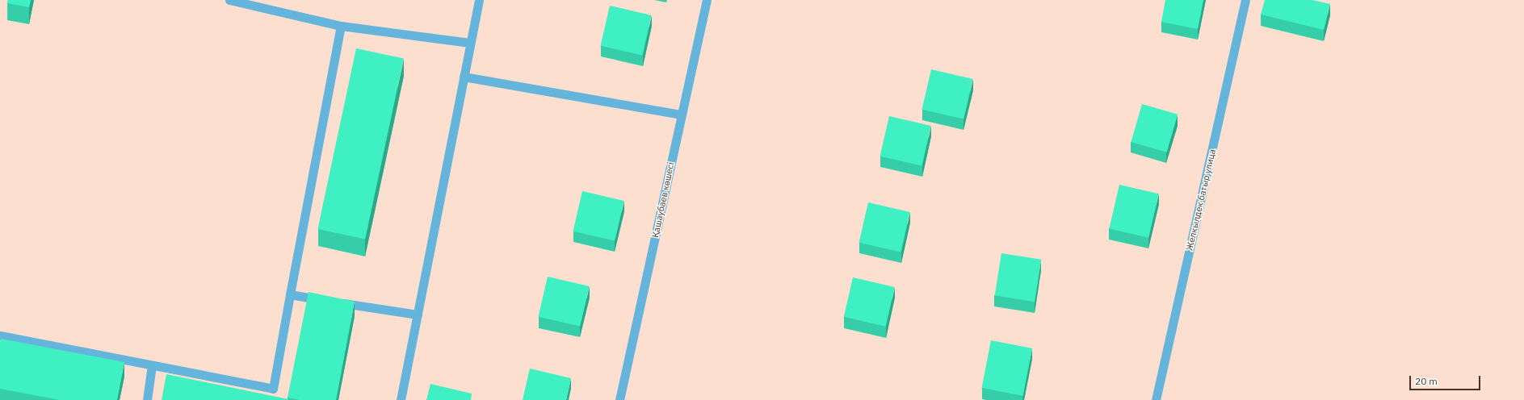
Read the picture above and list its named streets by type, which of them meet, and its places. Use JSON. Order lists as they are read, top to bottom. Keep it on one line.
{"streets":{"street":["Қашаубаев көшесі","Желкылдек батыр улица"]},"scale_bar":"20 m"}
